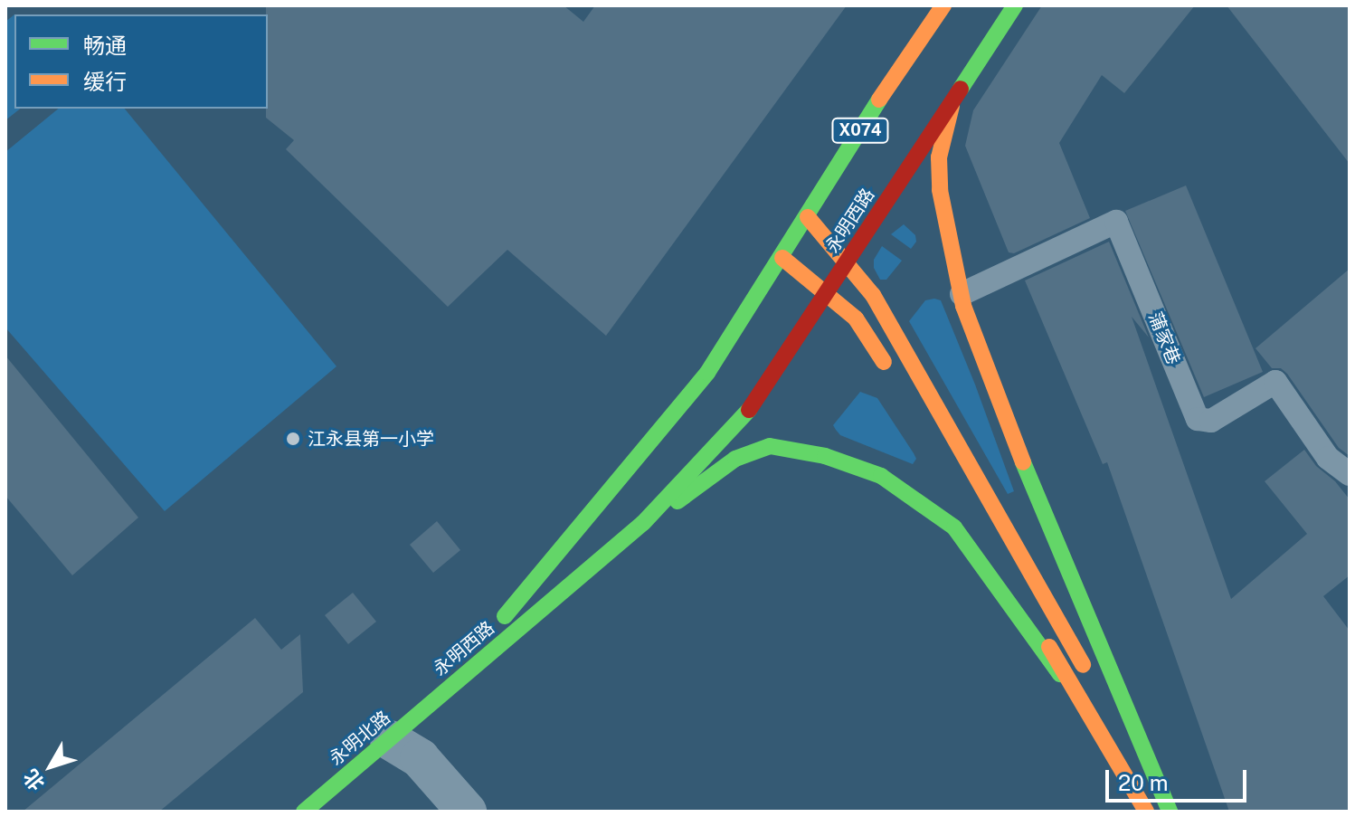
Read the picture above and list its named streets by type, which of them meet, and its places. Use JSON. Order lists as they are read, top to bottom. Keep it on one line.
{"streets":{"main road":["X074","永明西路","永明北路"],"lane":["蒲家巷"]},"crossings":[["永明西路","永明北路"]],"places":["江永县第一小学"],"legend":["畅通","缓行"],"scale_bar":"20 m","north":"bottom left"}
